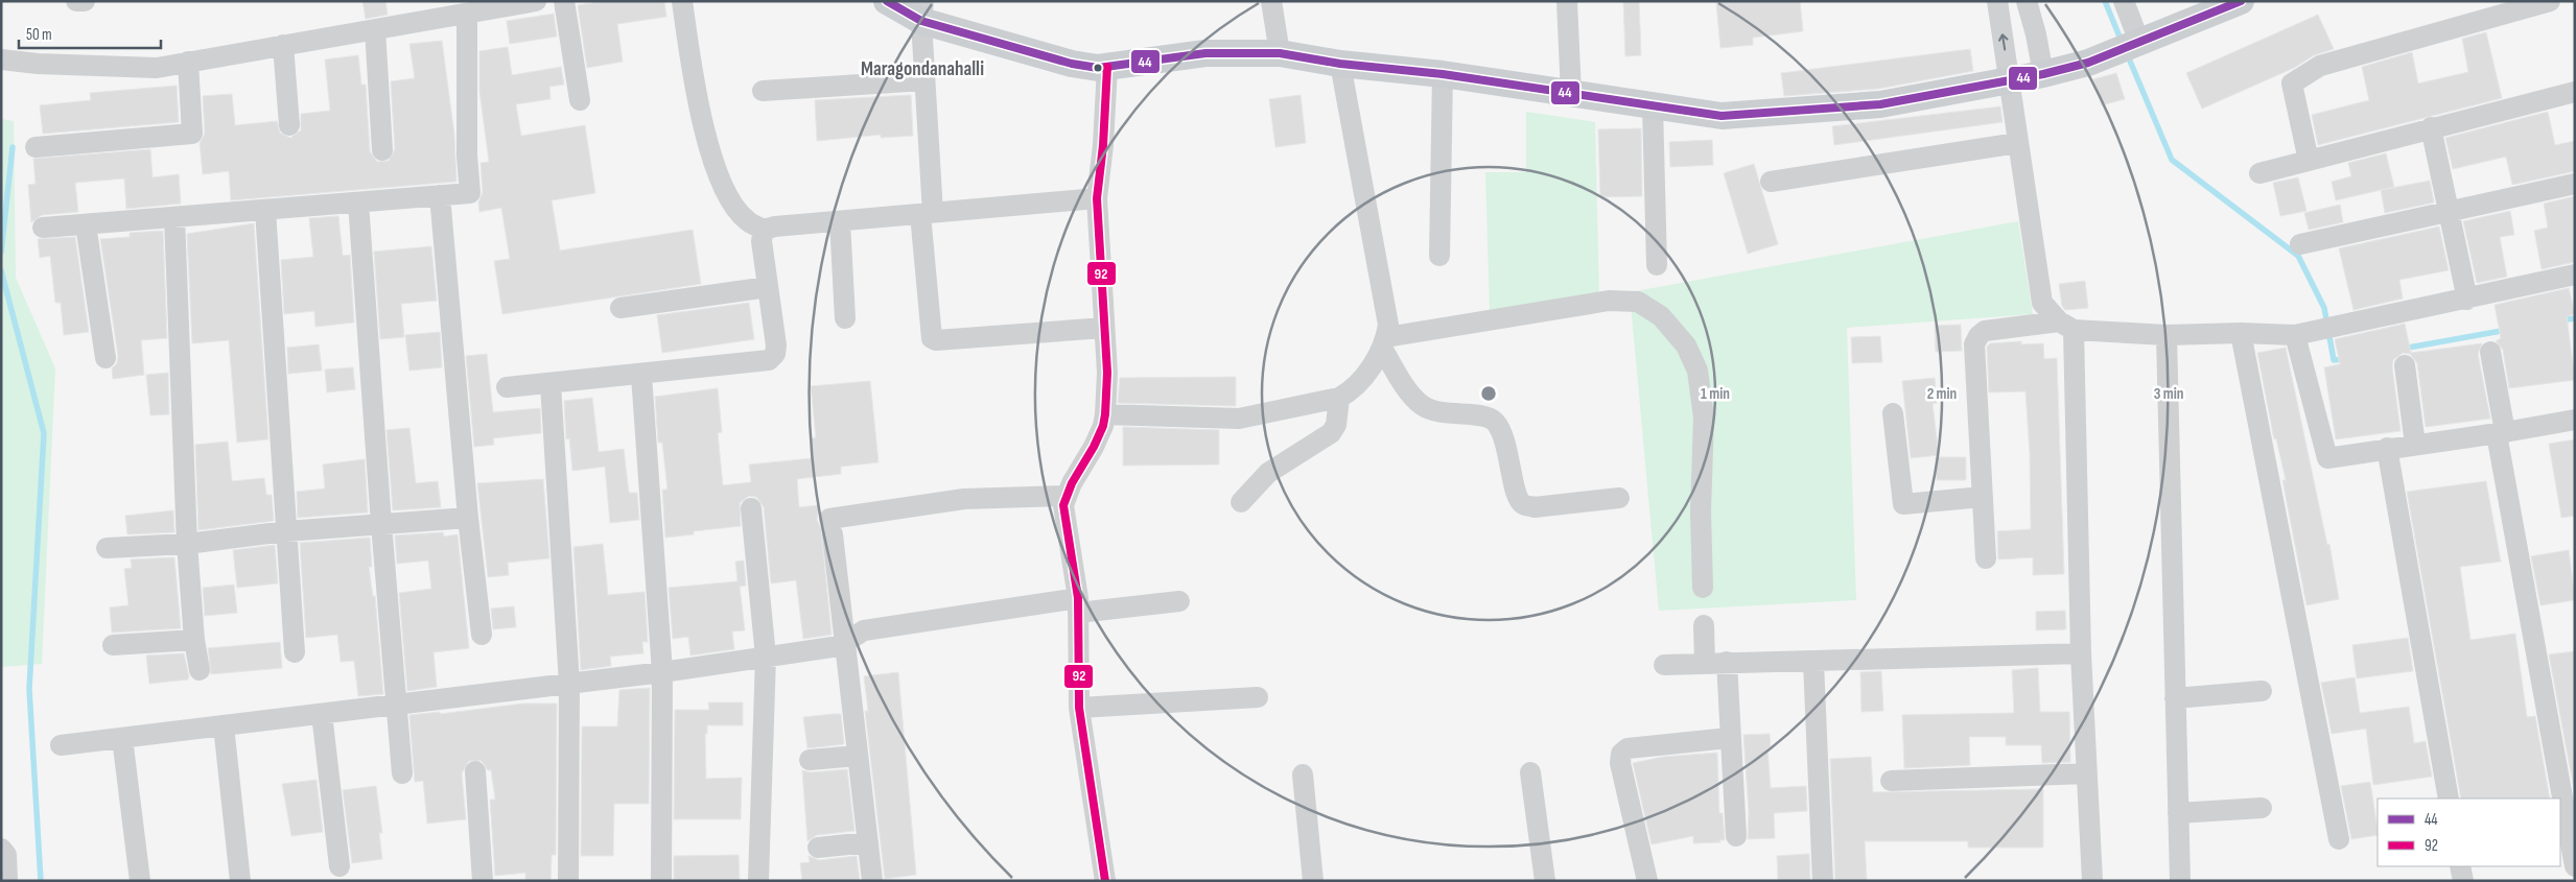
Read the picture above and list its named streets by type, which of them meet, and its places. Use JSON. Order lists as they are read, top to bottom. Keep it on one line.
{"districts":["Maragondanahalli"],"lines":["transit line 44","transit line 92"],"legend":["44","92"],"scale_bar":"50 m","rings":["1 min","2 min","3 min"]}
